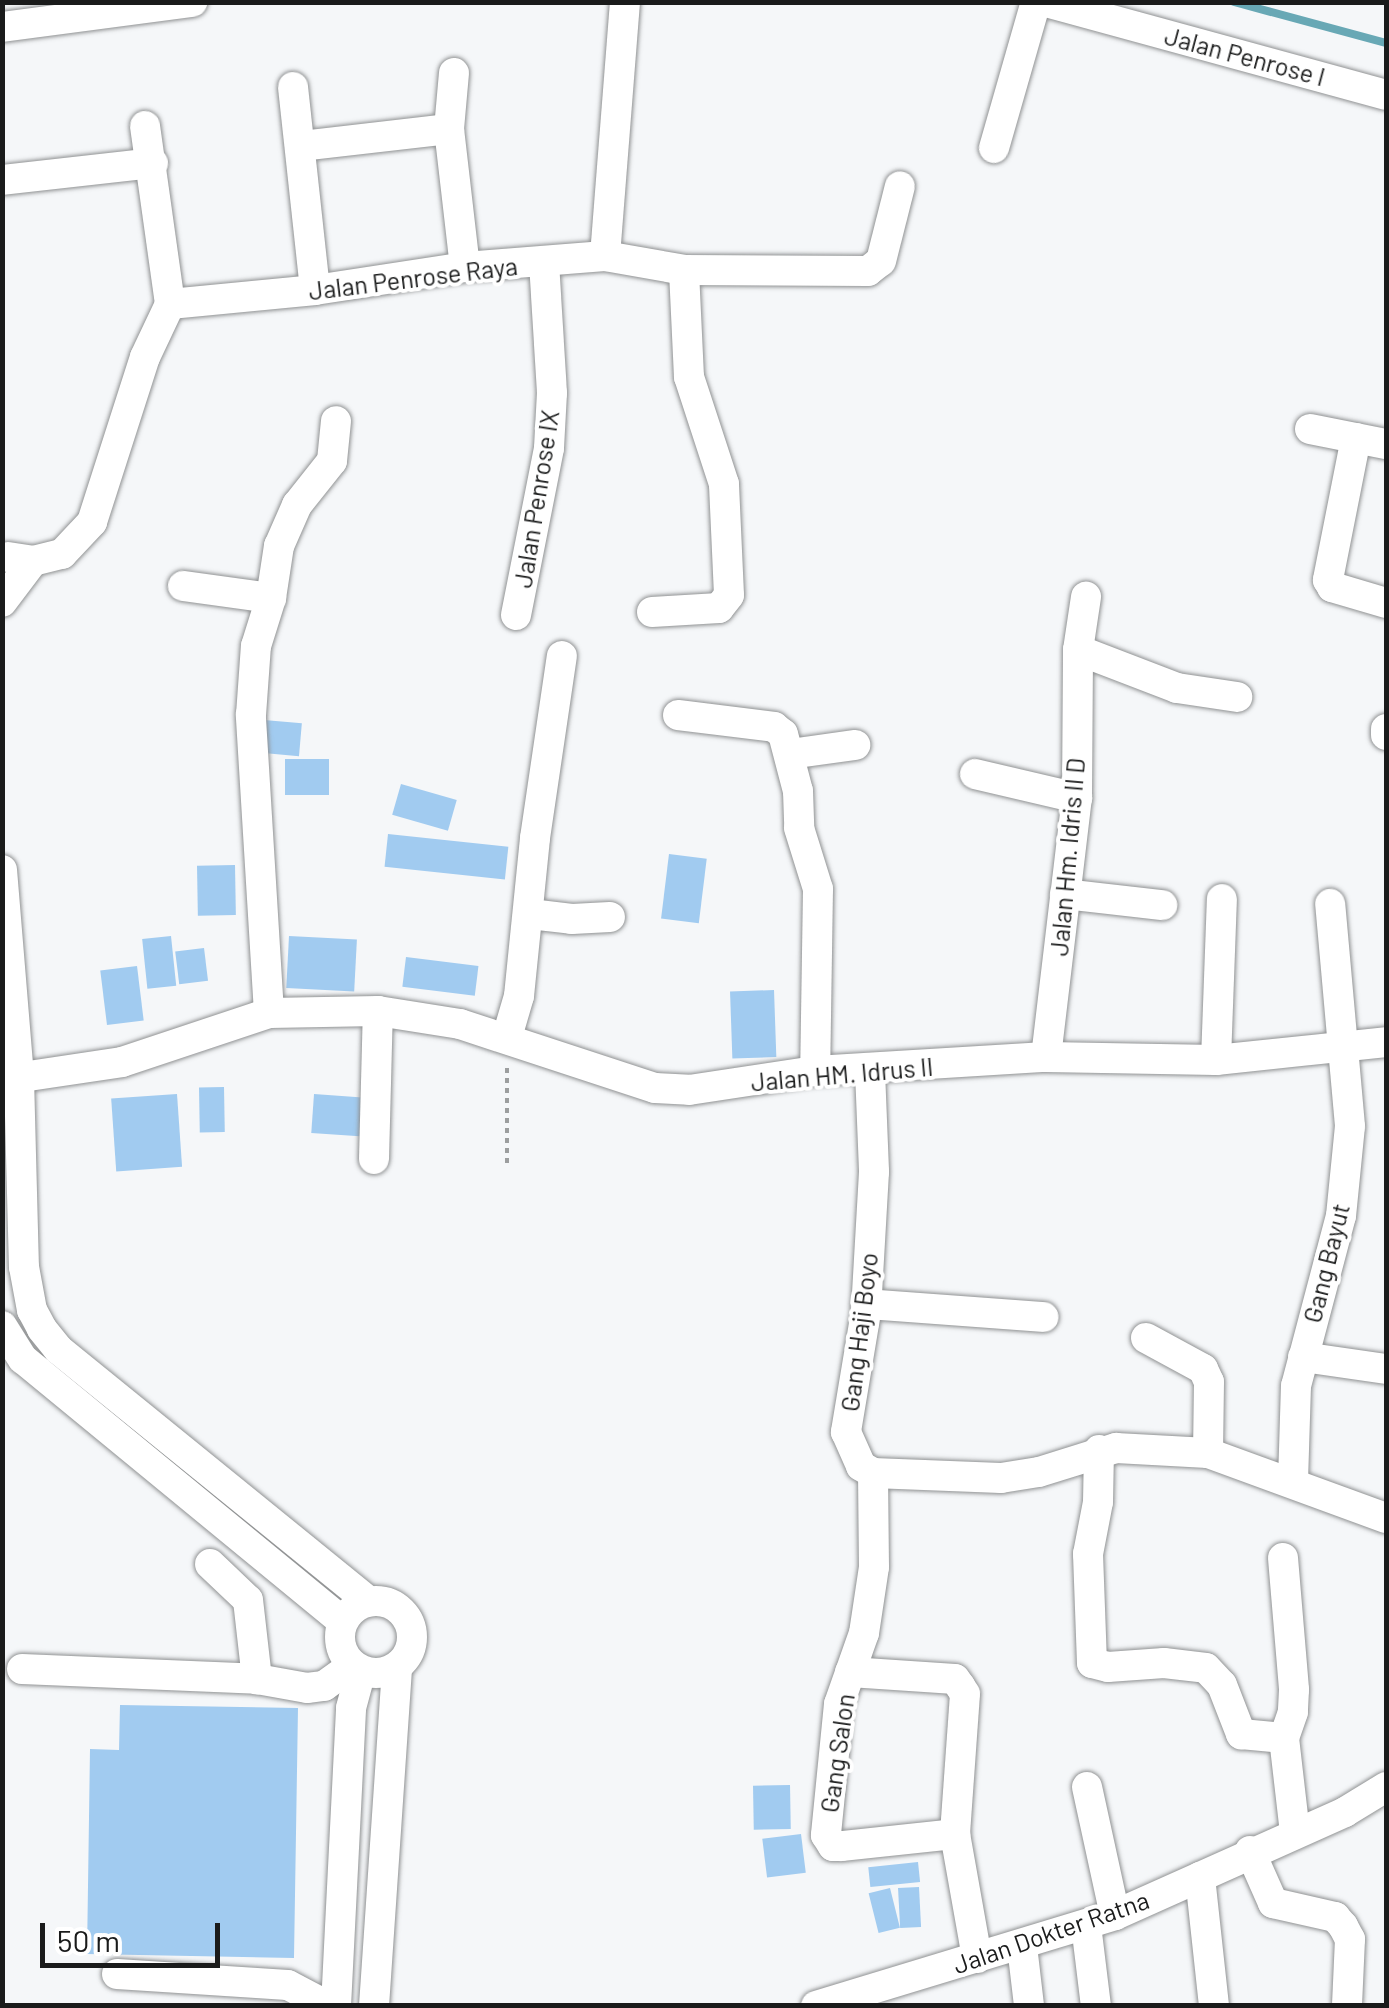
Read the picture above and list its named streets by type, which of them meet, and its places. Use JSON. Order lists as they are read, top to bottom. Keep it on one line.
{"streets":{"street":["Jalan Penrose I","Jalan Penrose Raya","Jalan Penrose IX","Jalan Hm. Idris II D","Jalan HM. Idrus II","Gang Bayut","Gang Haji Boyo","Gang Salon","Jalan Dokter Ratna"]},"crossings":[["Jalan Penrose Raya","Jalan Penrose IX"],["Jalan Hm. Idris II D","Jalan HM. Idrus II"],["Jalan HM. Idrus II","Gang Bayut"],["Jalan HM. Idrus II","Gang Haji Boyo"],["Gang Haji Boyo","Gang Salon"]],"scale_bar":"50 m"}
